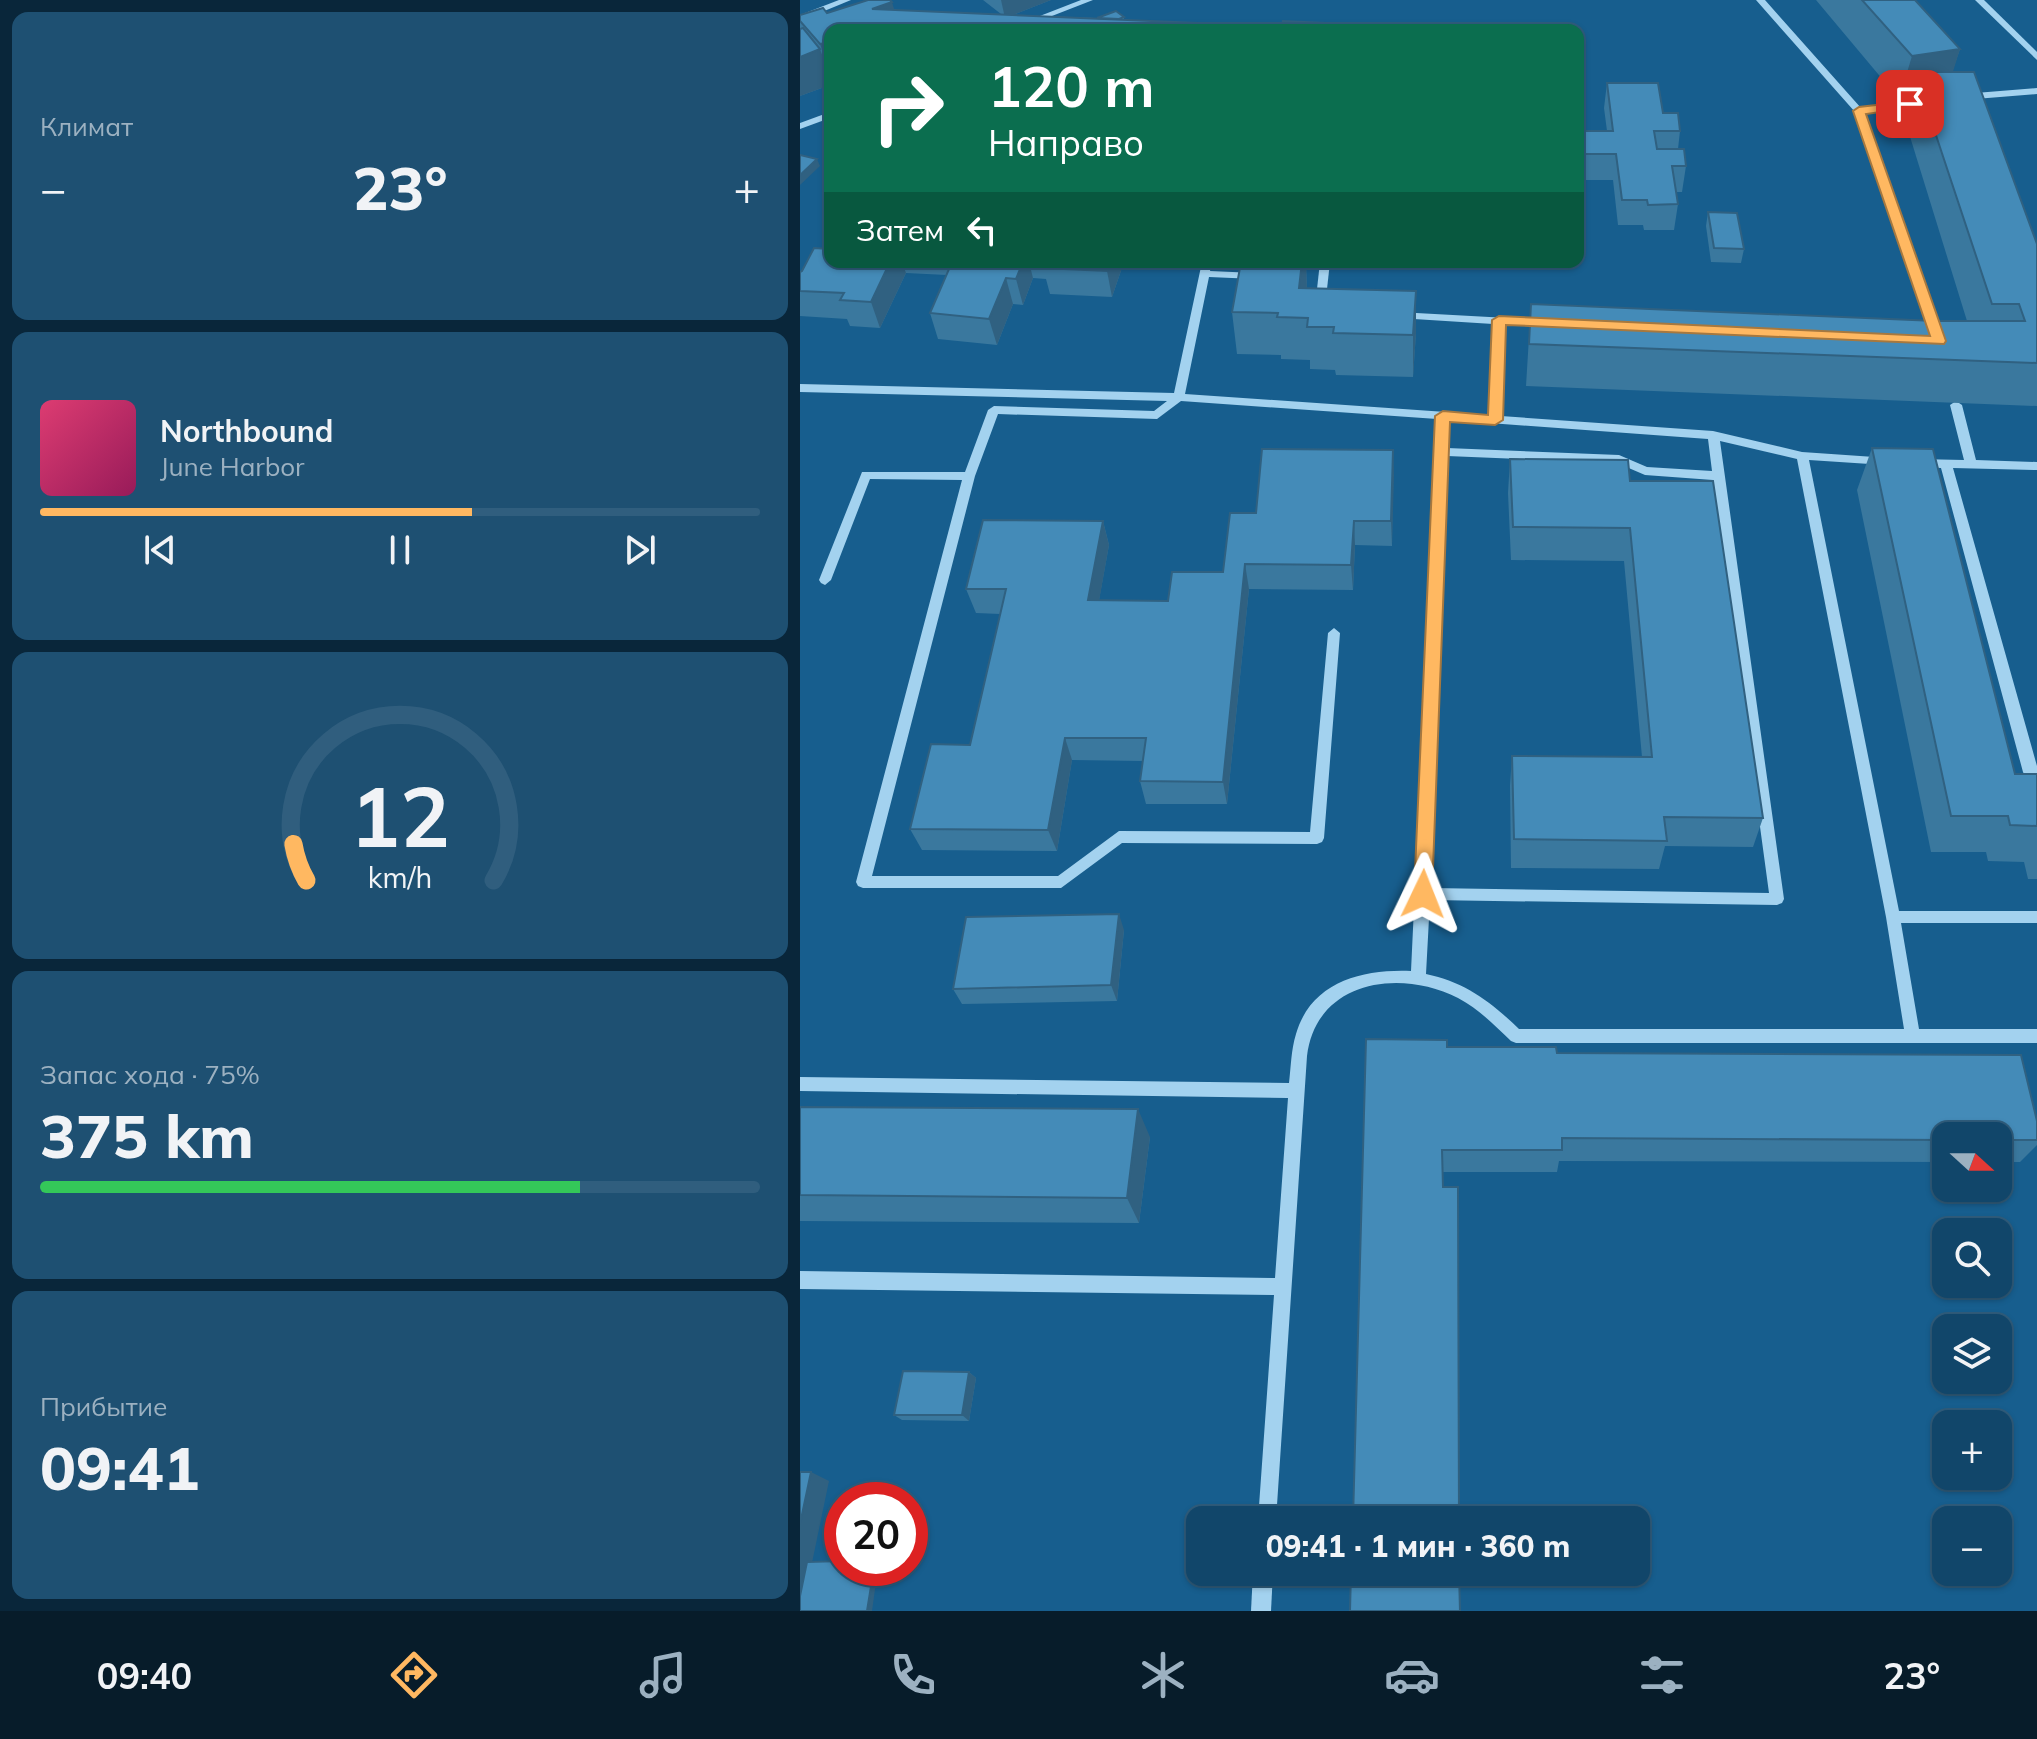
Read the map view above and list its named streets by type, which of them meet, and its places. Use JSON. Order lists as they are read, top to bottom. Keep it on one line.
{"north":"right","page":{"tile":["Климат",["Запас хода · 75%","375 km"],["Прибытие","09:41"]],"turn":["120 m","Направо"],"heat":["−","23°","+"],"then":"Затем","song":["Northbound","June Harbor"],"map_buttons":["+","−"],"limit":"20","trip":"09:41 · 1 мин · 360 m","tabs":["09:40","23°"],"gauge":["12","km/h"]}}
